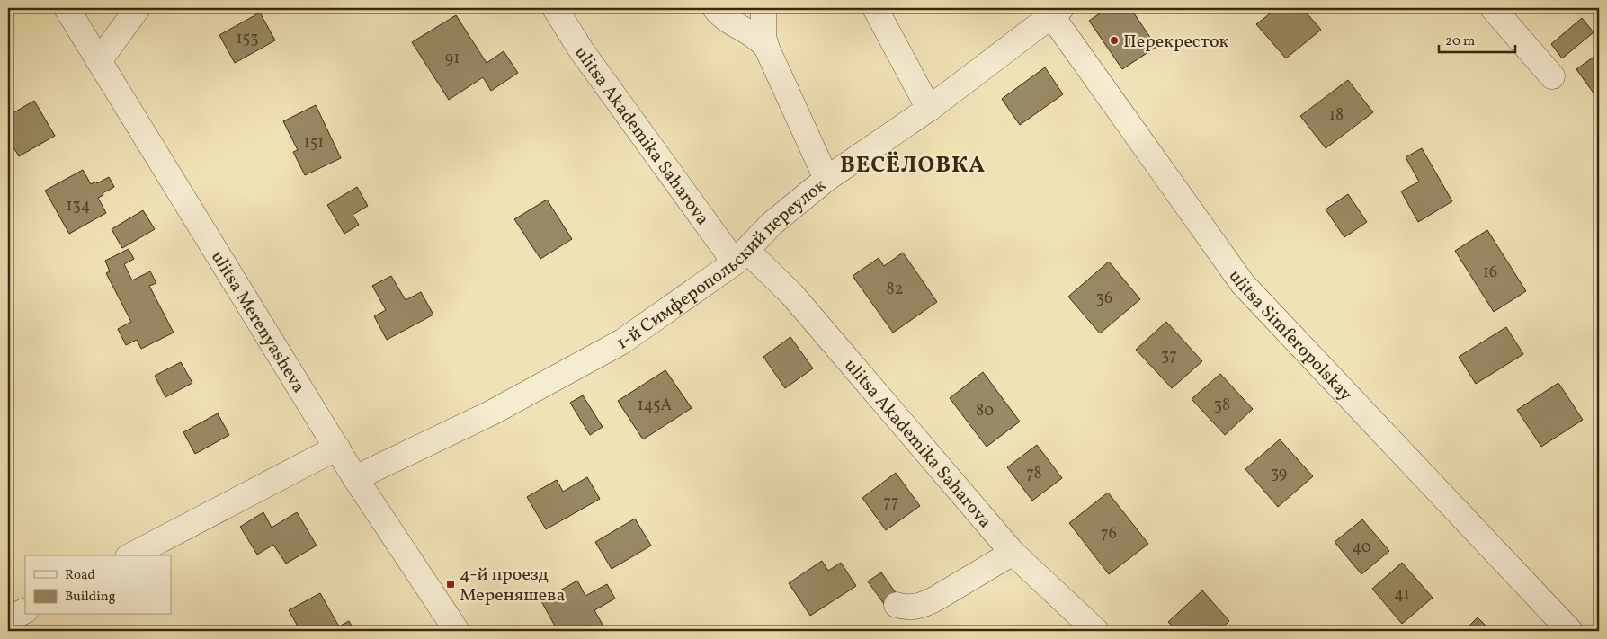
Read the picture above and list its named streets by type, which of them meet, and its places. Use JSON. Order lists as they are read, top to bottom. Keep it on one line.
{"streets":{"street":["ulitsa Akademika Saharova","1-й Симферопольский переулок","ulitsa Merenyasheva","ulitsa Simferopolskay"]},"crossings":[["ulitsa Akademika Saharova","1-й Симферопольский переулок"],["1-й Симферопольский переулок","ulitsa Merenyasheva"],["1-й Симферопольский переулок","ulitsa Simferopolskay"]],"districts":["ВЕСЁЛОВКА"],"places":{"other":["Перекресток"],"transit":["4-й проезд Мереняшева"]},"house_numbers":["153","91","18","151","134","16","82","36","37","145А","38","80","78","39","77","76","40","41"],"legend":["Road","Building"],"scale_bar":"20 m"}
